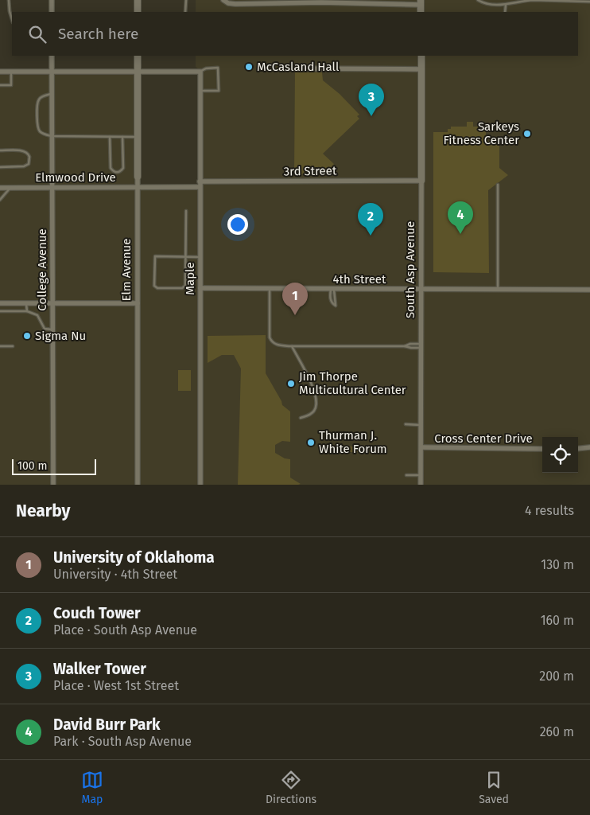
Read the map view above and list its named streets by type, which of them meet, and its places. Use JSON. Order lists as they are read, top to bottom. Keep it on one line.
{"streets":{"street":["3rd Street","Elmwood Drive","College Avenue","Elm Avenue","South Asp Avenue","Maple","4th Street","Cross Center Drive"]},"crossings":[["3rd Street","South Asp Avenue"],["3rd Street","Maple"],["Elmwood Drive","College Avenue"],["Elmwood Drive","Elm Avenue"],["Elmwood Drive","Maple"],["South Asp Avenue","4th Street"],["South Asp Avenue","Cross Center Drive"],["Maple","4th Street"]],"places":["McCasland Hall","Sarkeys Fitness Center","Sigma Nu","Jim Thorpe Multicultural Center","Thurman J. White Forum"],"scale_bar":"100 m","page":{"search":"Search here","pins":["3","4","2","1"],"scale":"100 m","heading":["Nearby","4 results"],"list":[{"mark":"1","name":"University of Oklahoma","note":"University · 4th Street","value":"130 m"},{"mark":"2","name":"Couch Tower","note":"Place · South Asp Avenue","value":"160 m"},{"mark":"3","name":"Walker Tower","note":"Place · West 1st Street","value":"200 m"},{"mark":"4","name":"David Burr Park","note":"Park · South Asp Avenue","value":"260 m"}],"nav":["Map","Directions","Saved"]}}
